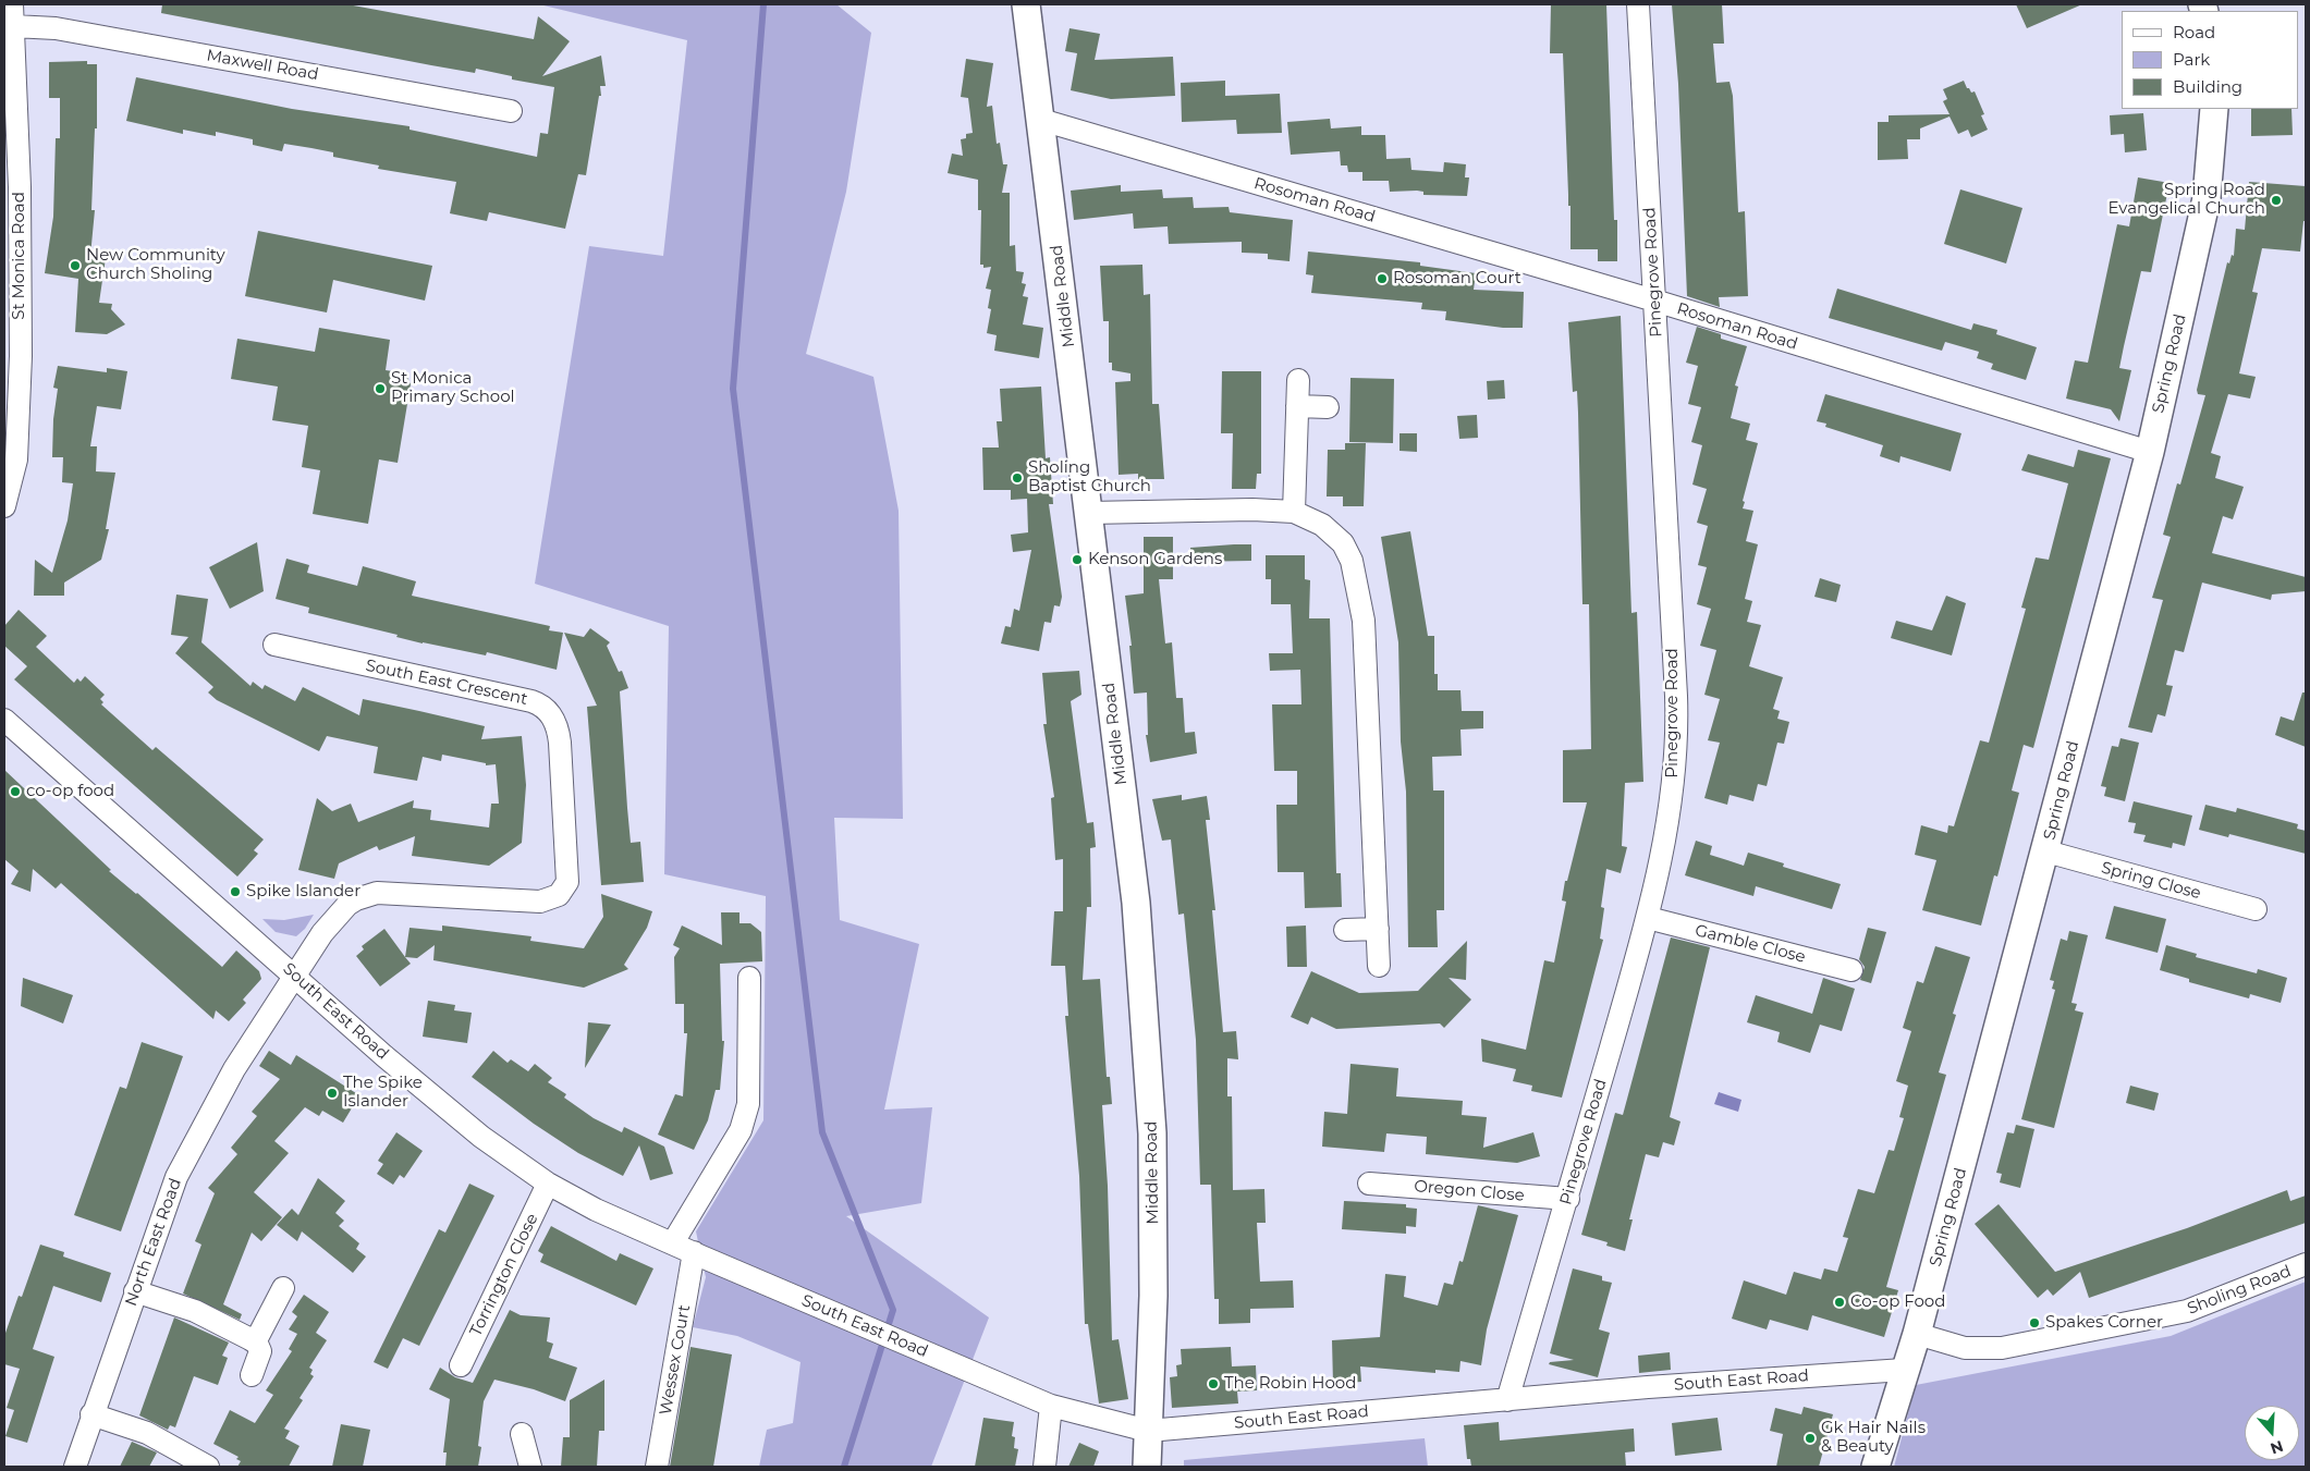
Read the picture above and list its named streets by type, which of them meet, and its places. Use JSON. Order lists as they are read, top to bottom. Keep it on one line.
{"streets":{"street":["Maxwell Road","Rosoman Road","St Monica Road","Pinegrove Road","Middle Road","Spring Road","South East Crescent","Spring Close","Gamble Close","South East Road","Oregon Close","North East Road","Torrington Close","Sholing Road","Wessex Court"]},"crossings":[["Maxwell Road","St Monica Road"],["Rosoman Road","Pinegrove Road"],["Rosoman Road","Middle Road"],["Rosoman Road","Spring Road"],["Pinegrove Road","Gamble Close"],["Pinegrove Road","South East Road"],["Pinegrove Road","Oregon Close"],["Middle Road","South East Road"],["Spring Road","Spring Close"],["Spring Road","South East Road"],["Spring Road","Sholing Road"],["South East Crescent","South East Road"],["South East Crescent","North East Road"],["South East Road","North East Road"],["South East Road","Torrington Close"],["South East Road","Wessex Court"]],"places":["Spring Road Evangelical Church","New Community Church Sholing","Rosoman Court","St Monica Primary School","Sholing Baptist Church","Kenson Gardens","co-op food","Spike Islander","The Spike Islander","Co-op Food","Spakes Corner","The Robin Hood","Gk Hair Nails & Beauty"],"legend":["Road","Park","Building"],"north":"bottom"}
